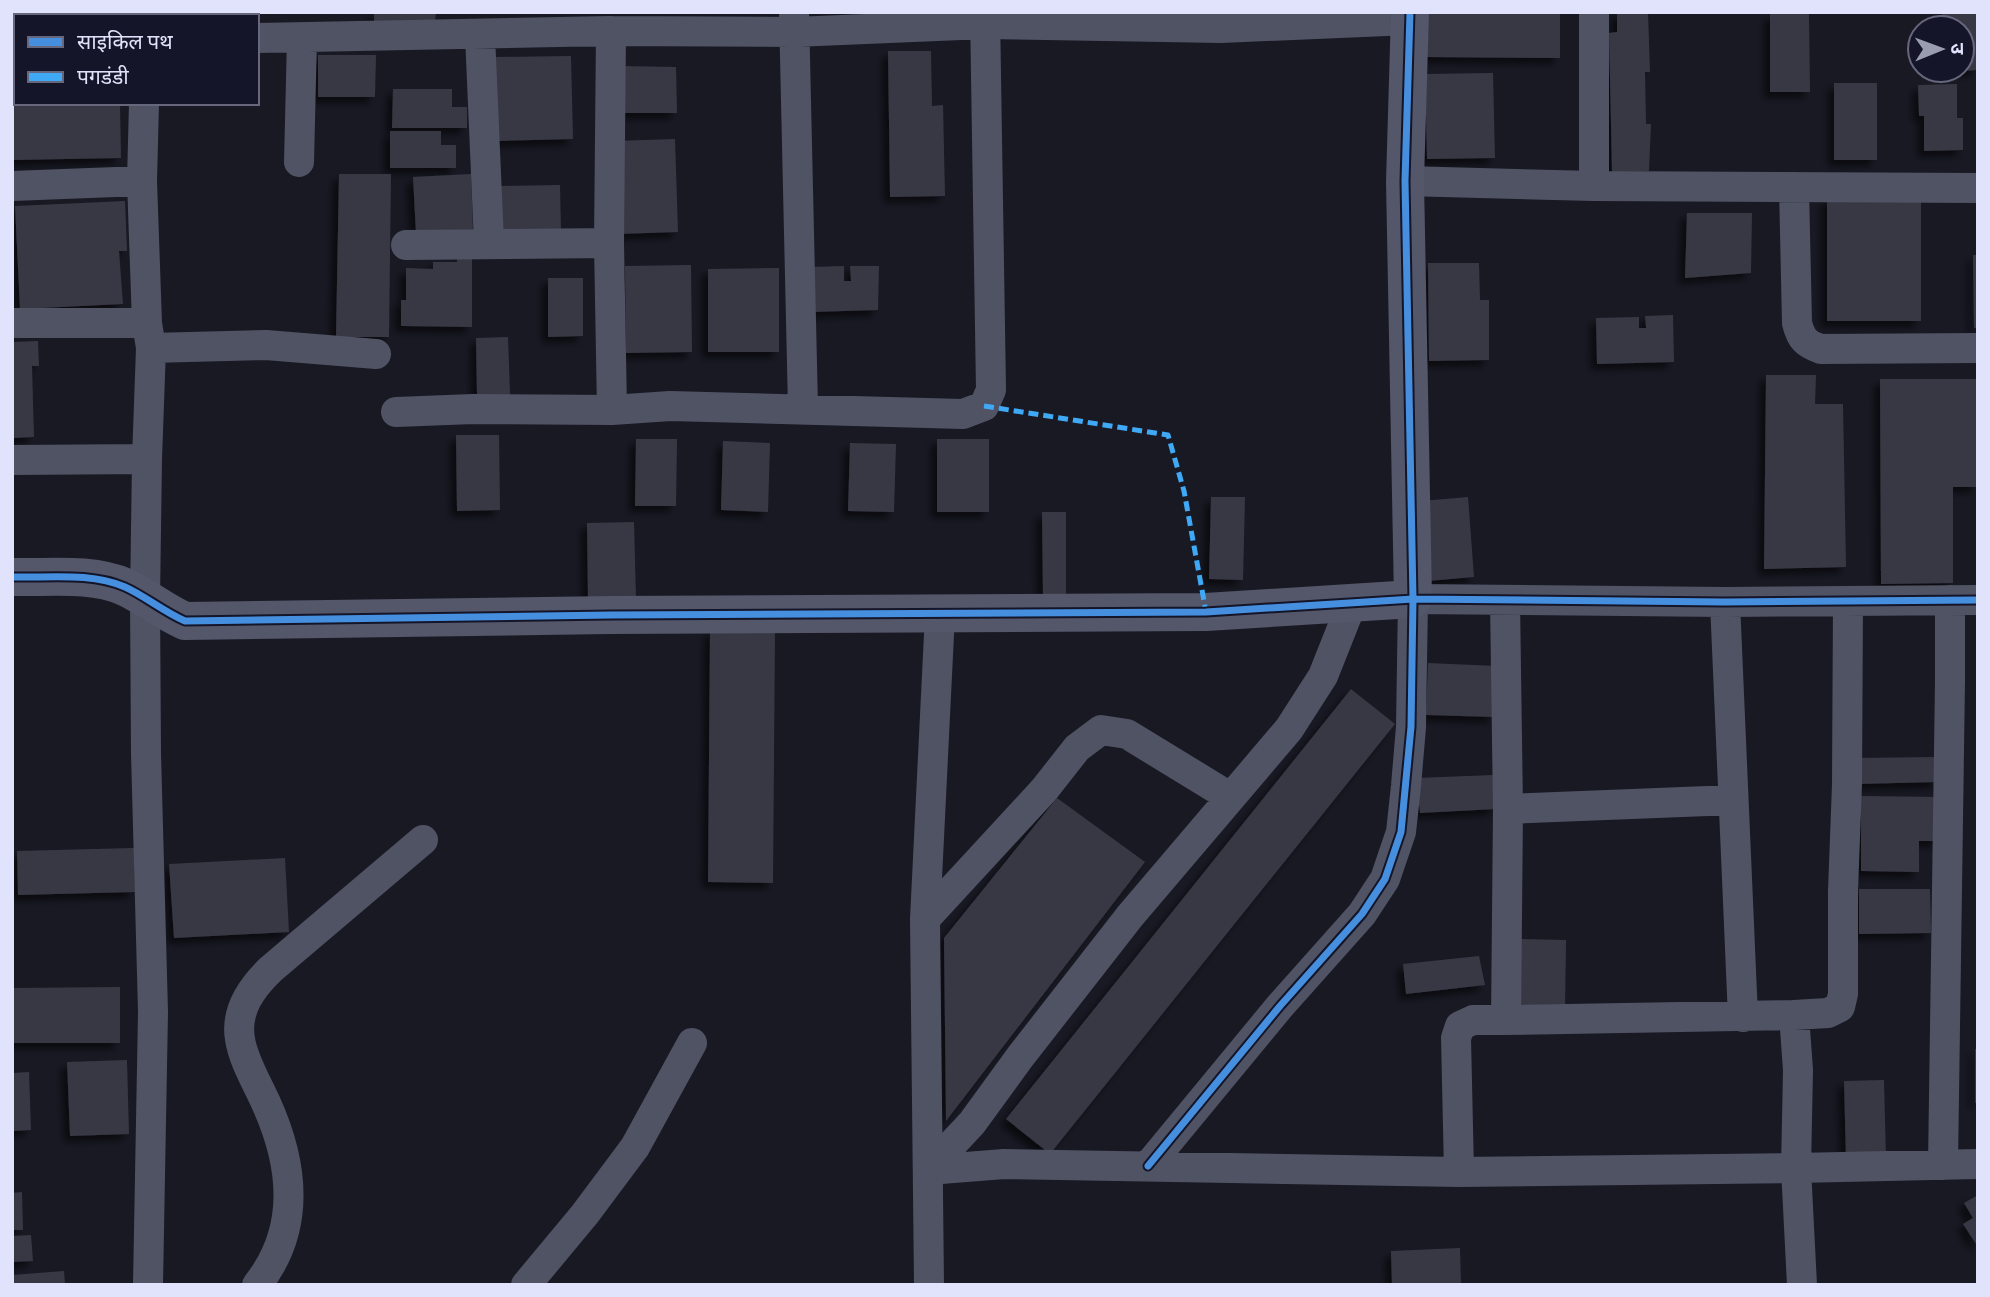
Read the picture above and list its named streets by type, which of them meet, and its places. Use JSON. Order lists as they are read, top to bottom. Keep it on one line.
{"legend":["साइकिल पथ","पगडंडी"],"north":"right"}
